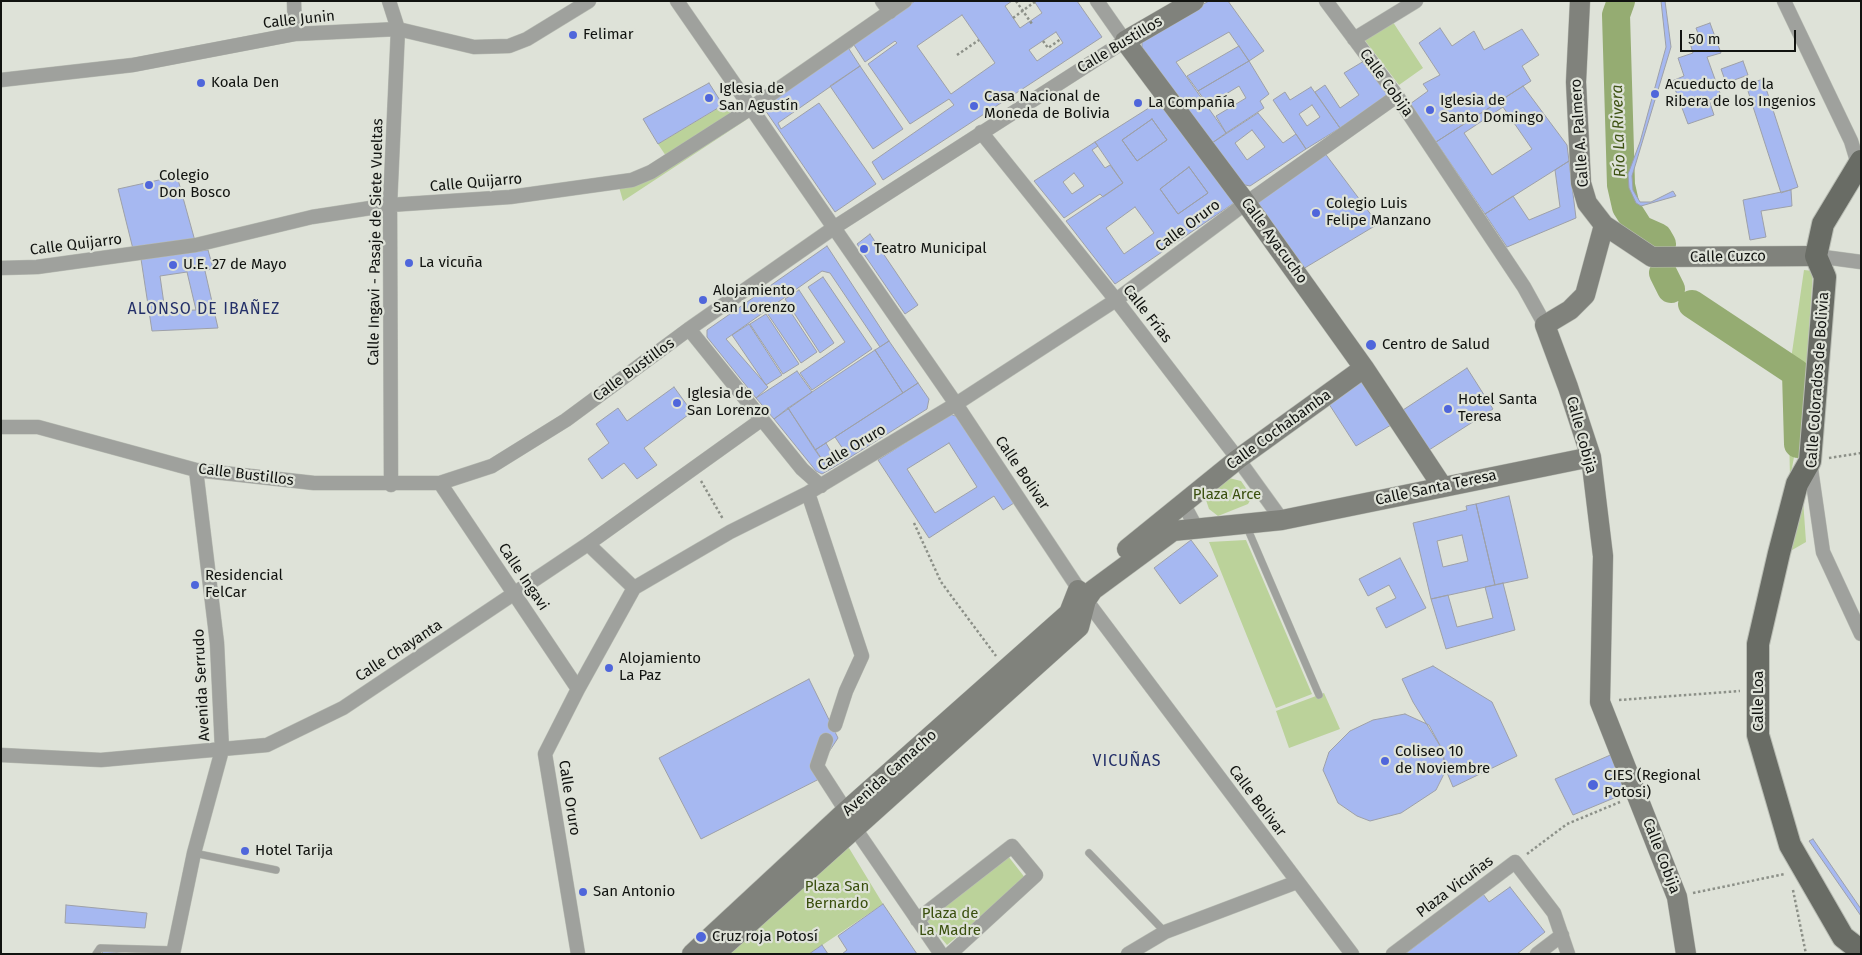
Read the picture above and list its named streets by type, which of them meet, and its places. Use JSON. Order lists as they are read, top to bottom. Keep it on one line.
{"streets":{"main road":["Calle Bustillos","Calle Cobija","Calle A. Palmero","Calle Ayacucho","Calle Cuzco","Calle Colorados de Bolivia","Calle Cochabamba","Calle Santa Teresa","Calle Loa","Avenida Camacho"],"street":["Calle Junin","Calle Quijarro","Calle Oruro","Calle Ingavi - Pasaje de Siete Vueltas","Calle Frías","Calle Bolivar","Calle Ingavi","Calle Chayanta","Avenida Serrudo","Plaza Vicuñas"]},"crossings":[["Calle Junin","Calle Ingavi - Pasaje de Siete Vueltas"],["Calle Bustillos","Calle Ayacucho"],["Calle Bustillos","Calle Ingavi - Pasaje de Siete Vueltas"],["Calle Bustillos","Calle Frías"],["Calle Bustillos","Calle Bolivar"],["Calle Bustillos","Calle Ingavi"],["Calle Bustillos","Avenida Serrudo"],["Calle Cobija","Calle Oruro"],["Calle Cobija","Calle Santa Teresa"],["Calle A. Palmero","Calle Cuzco"],["Calle Quijarro","Calle Ingavi - Pasaje de Siete Vueltas"],["Calle Quijarro","Calle Bolivar"],["Calle Oruro","Calle Ayacucho"],["Calle Oruro","Calle Frías"],["Calle Oruro","Calle Bolivar"],["Calle Oruro","Calle Ingavi"],["Calle Ayacucho","Calle Cochabamba"],["Calle Ayacucho","Calle Santa Teresa"],["Calle Cuzco","Calle Colorados de Bolivia"],["Calle Frías","Calle Cochabamba"],["Calle Frías","Calle Santa Teresa"],["Calle Colorados de Bolivia","Calle Loa"],["Calle Cochabamba","Calle Bolivar"],["Calle Cochabamba","Avenida Camacho"],["Calle Bolivar","Avenida Camacho"],["Calle Ingavi","Calle Chayanta"],["Calle Chayanta","Avenida Serrudo"]],"districts":["ALONSO DE IBAÑEZ","VICUÑAS"],"water":["Río La Rivera"],"parks":["Plaza Arce","Plaza San Bernardo","Plaza de La Madre"],"places":["Felimar","Koala Den","Acueducto de la Ribera de los Ingenios","Iglesia de San Agustín","La Compañía","Casa Nacional de Moneda de Bolivia","Iglesia de Santo Domingo","Colegio Don Bosco","Colegio Luis Felipe Manzano","Teatro Municipal","La vicuña","U.E. 27 de Mayo","Alojamiento San Lorenzo","Centro de Salud","Iglesia de San Lorenzo","Hotel Santa Teresa","Residencial FelCar","Alojamiento La Paz","Coliseo 10 de Noviembre","CIES (Regional Potosi)","Hotel Tarija","San Antonio","Cruz roja Potosí"],"scale_bar":"50 m"}
